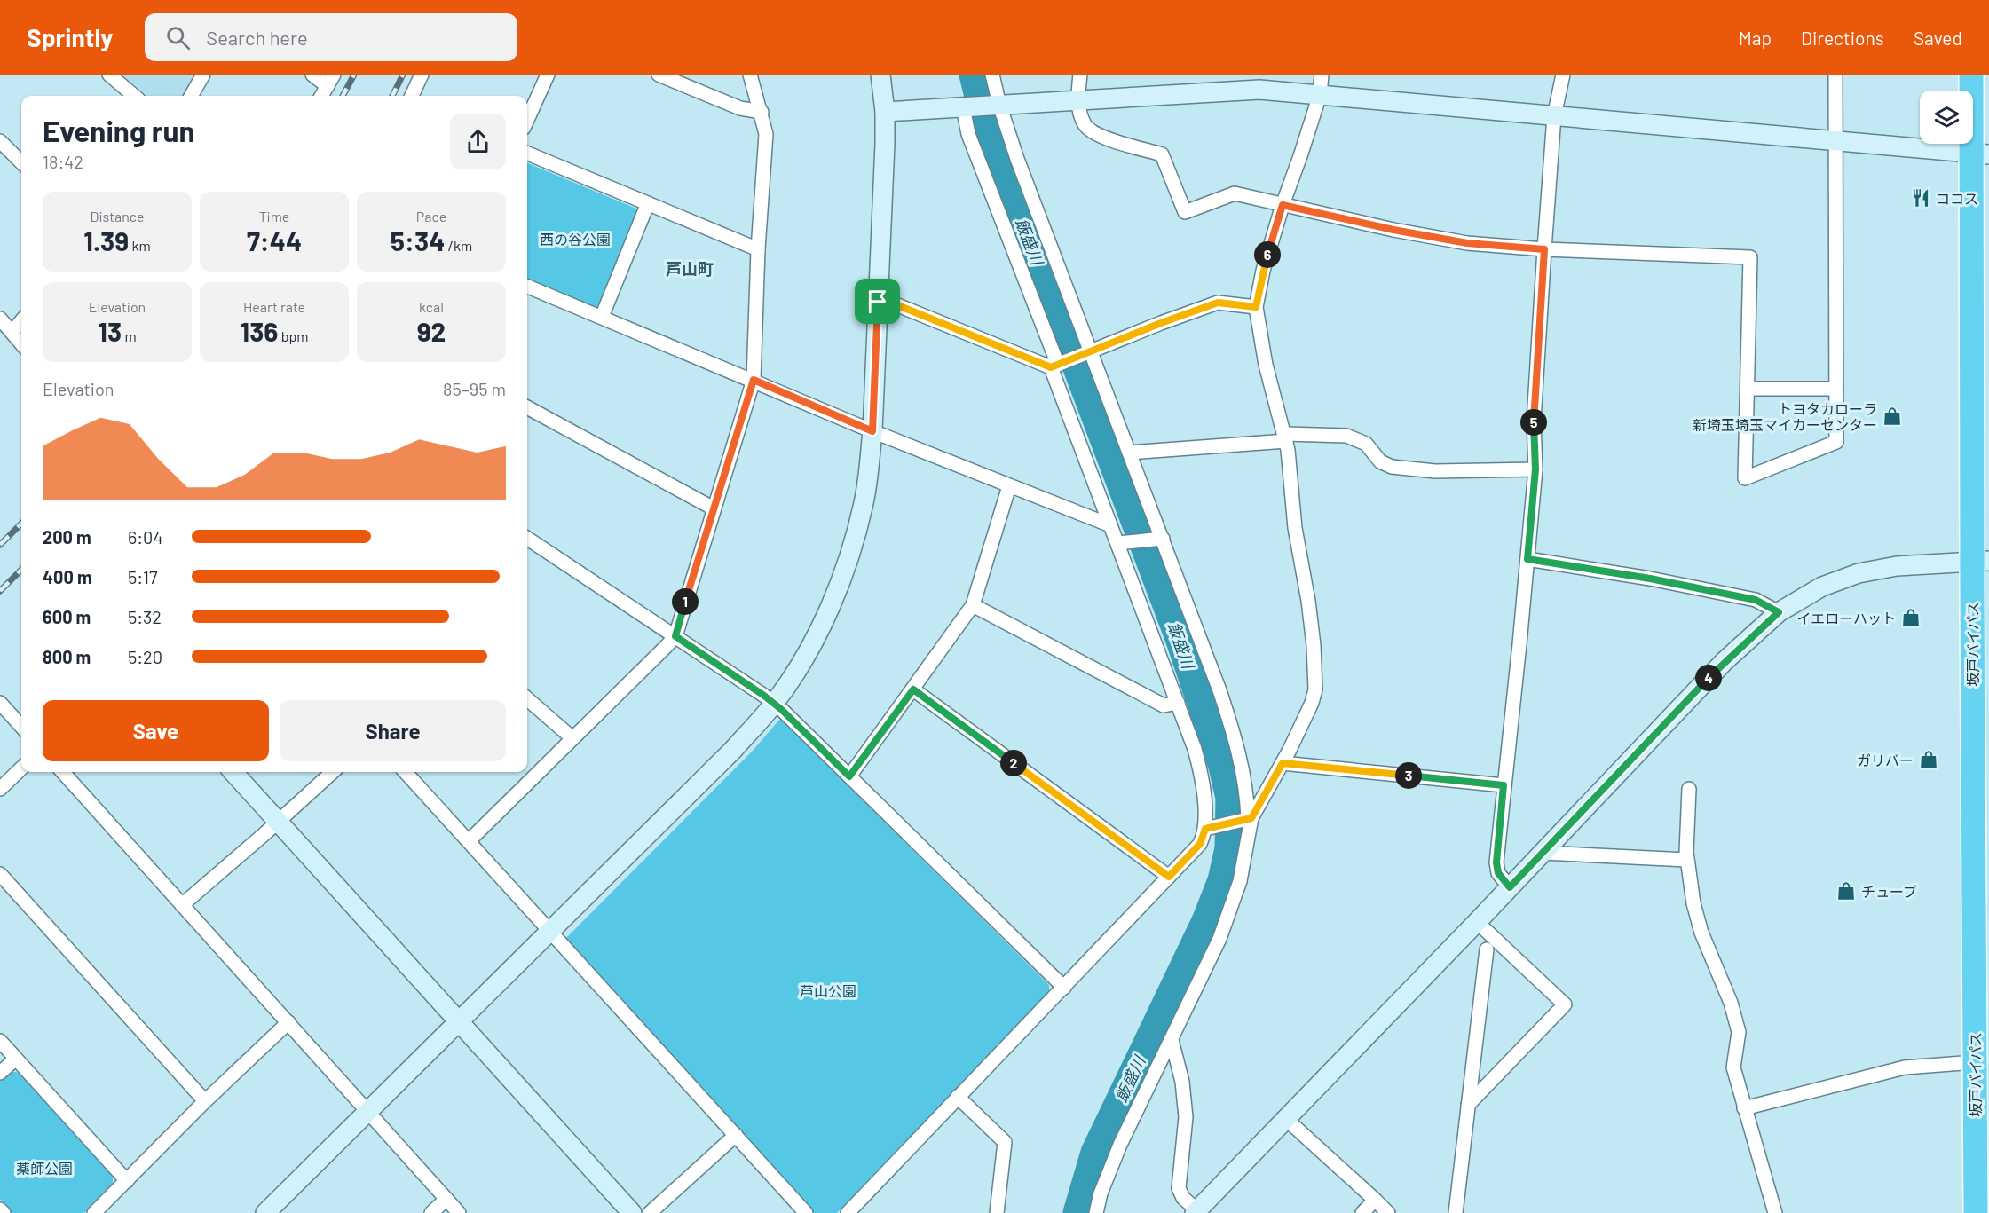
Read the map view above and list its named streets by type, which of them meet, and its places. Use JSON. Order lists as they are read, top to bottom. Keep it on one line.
{"streets":{"highway":["坂戸バイパス"]},"districts":["芦山町"],"water":["飯盛川"],"parks":["西の谷公園","芦山公園","薬師公園"],"places":{"restaurant":["ココス"],"shop":["トヨタカローラ 新埼玉埼玉マイカーセンター","イエローハット","ガリバー","チューブ"]},"page":{"header":"Sprintly","search":"Search here","nav":["Map","Directions","Saved"],"heading":["Evening run","18:42"],"stats":[["Distance","1.39 km"],["Time","7:44"],["Pace","5:34 /km"],["Elevation","13 m"],["Heart rate","136 bpm"],["kcal","92"]],"pins":["6","5","1","4","2","3"],"chart":["Elevation","85–95 m"],"list":[{"name":"200 m","note":"6:04"},{"name":"400 m","note":"5:17"},{"name":"600 m","note":"5:32"},{"name":"800 m","note":"5:20"}],"buttons":["Save","Share"]}}
